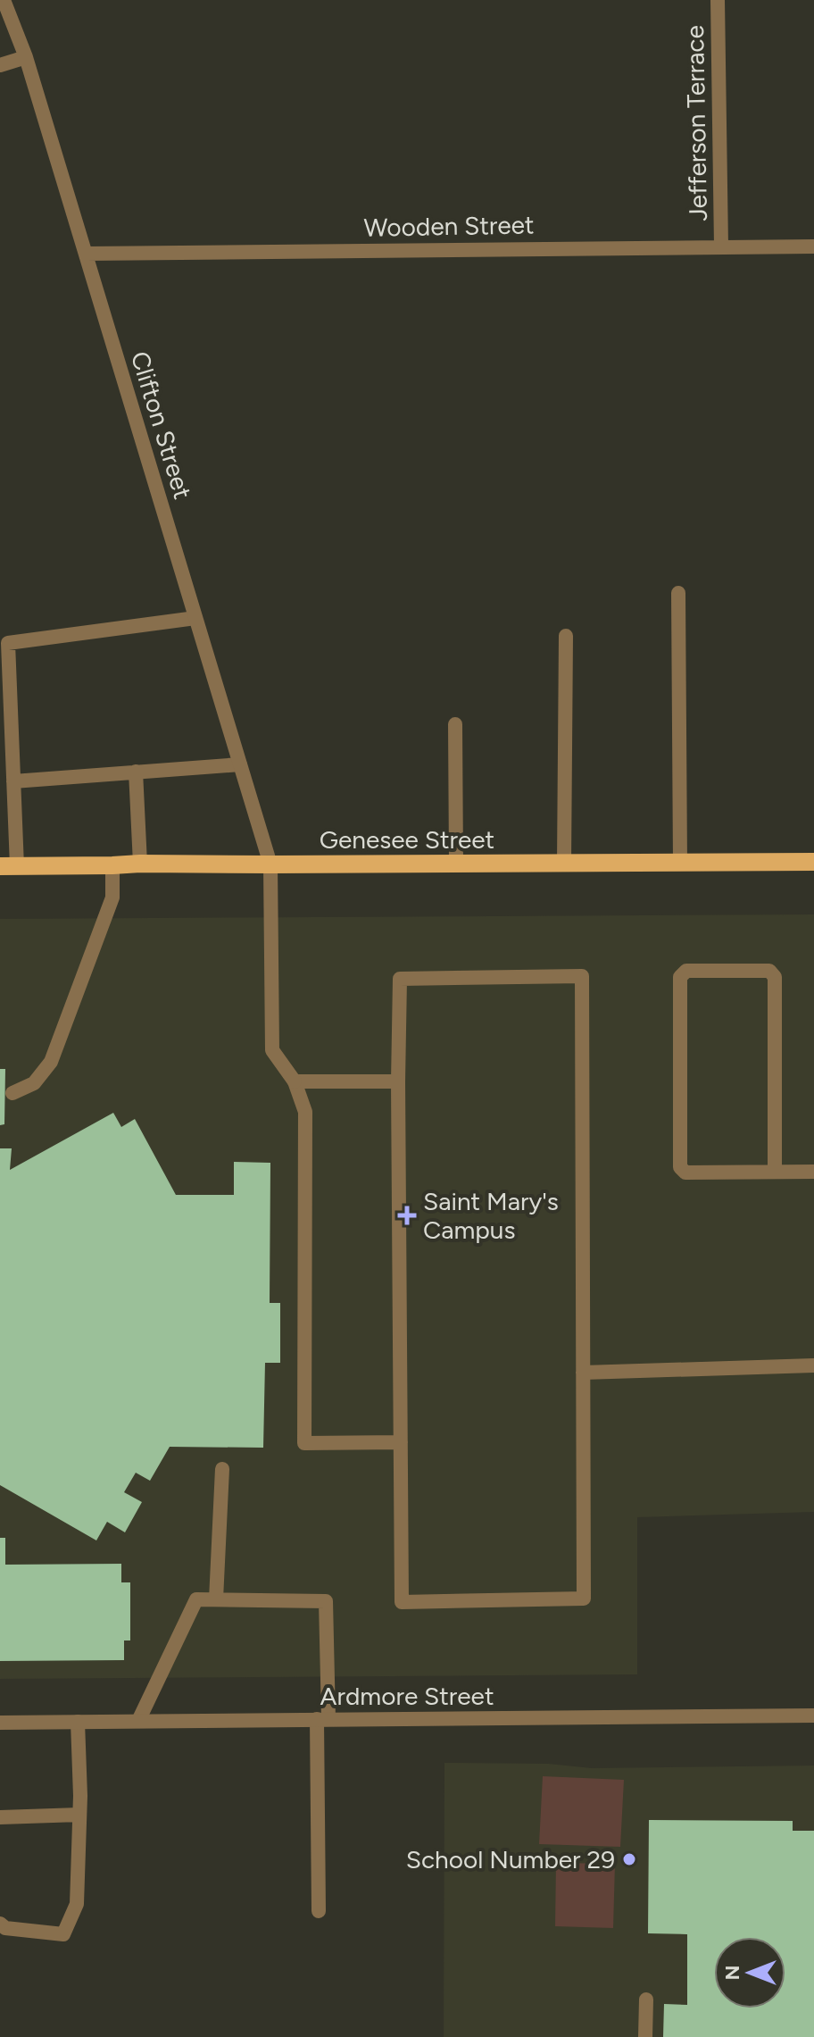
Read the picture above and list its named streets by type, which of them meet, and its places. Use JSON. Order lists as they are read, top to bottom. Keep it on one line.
{"streets":{"main road":["Genesee Street"],"street":["Jefferson Terrace","Wooden Street","Clifton Street","Ardmore Street"]},"crossings":[["Jefferson Terrace","Wooden Street"],["Wooden Street","Clifton Street"],["Clifton Street","Genesee Street"]],"places":{"health":["Saint Mary's Campus"],"other":["School Number 29"]},"north":"left"}
